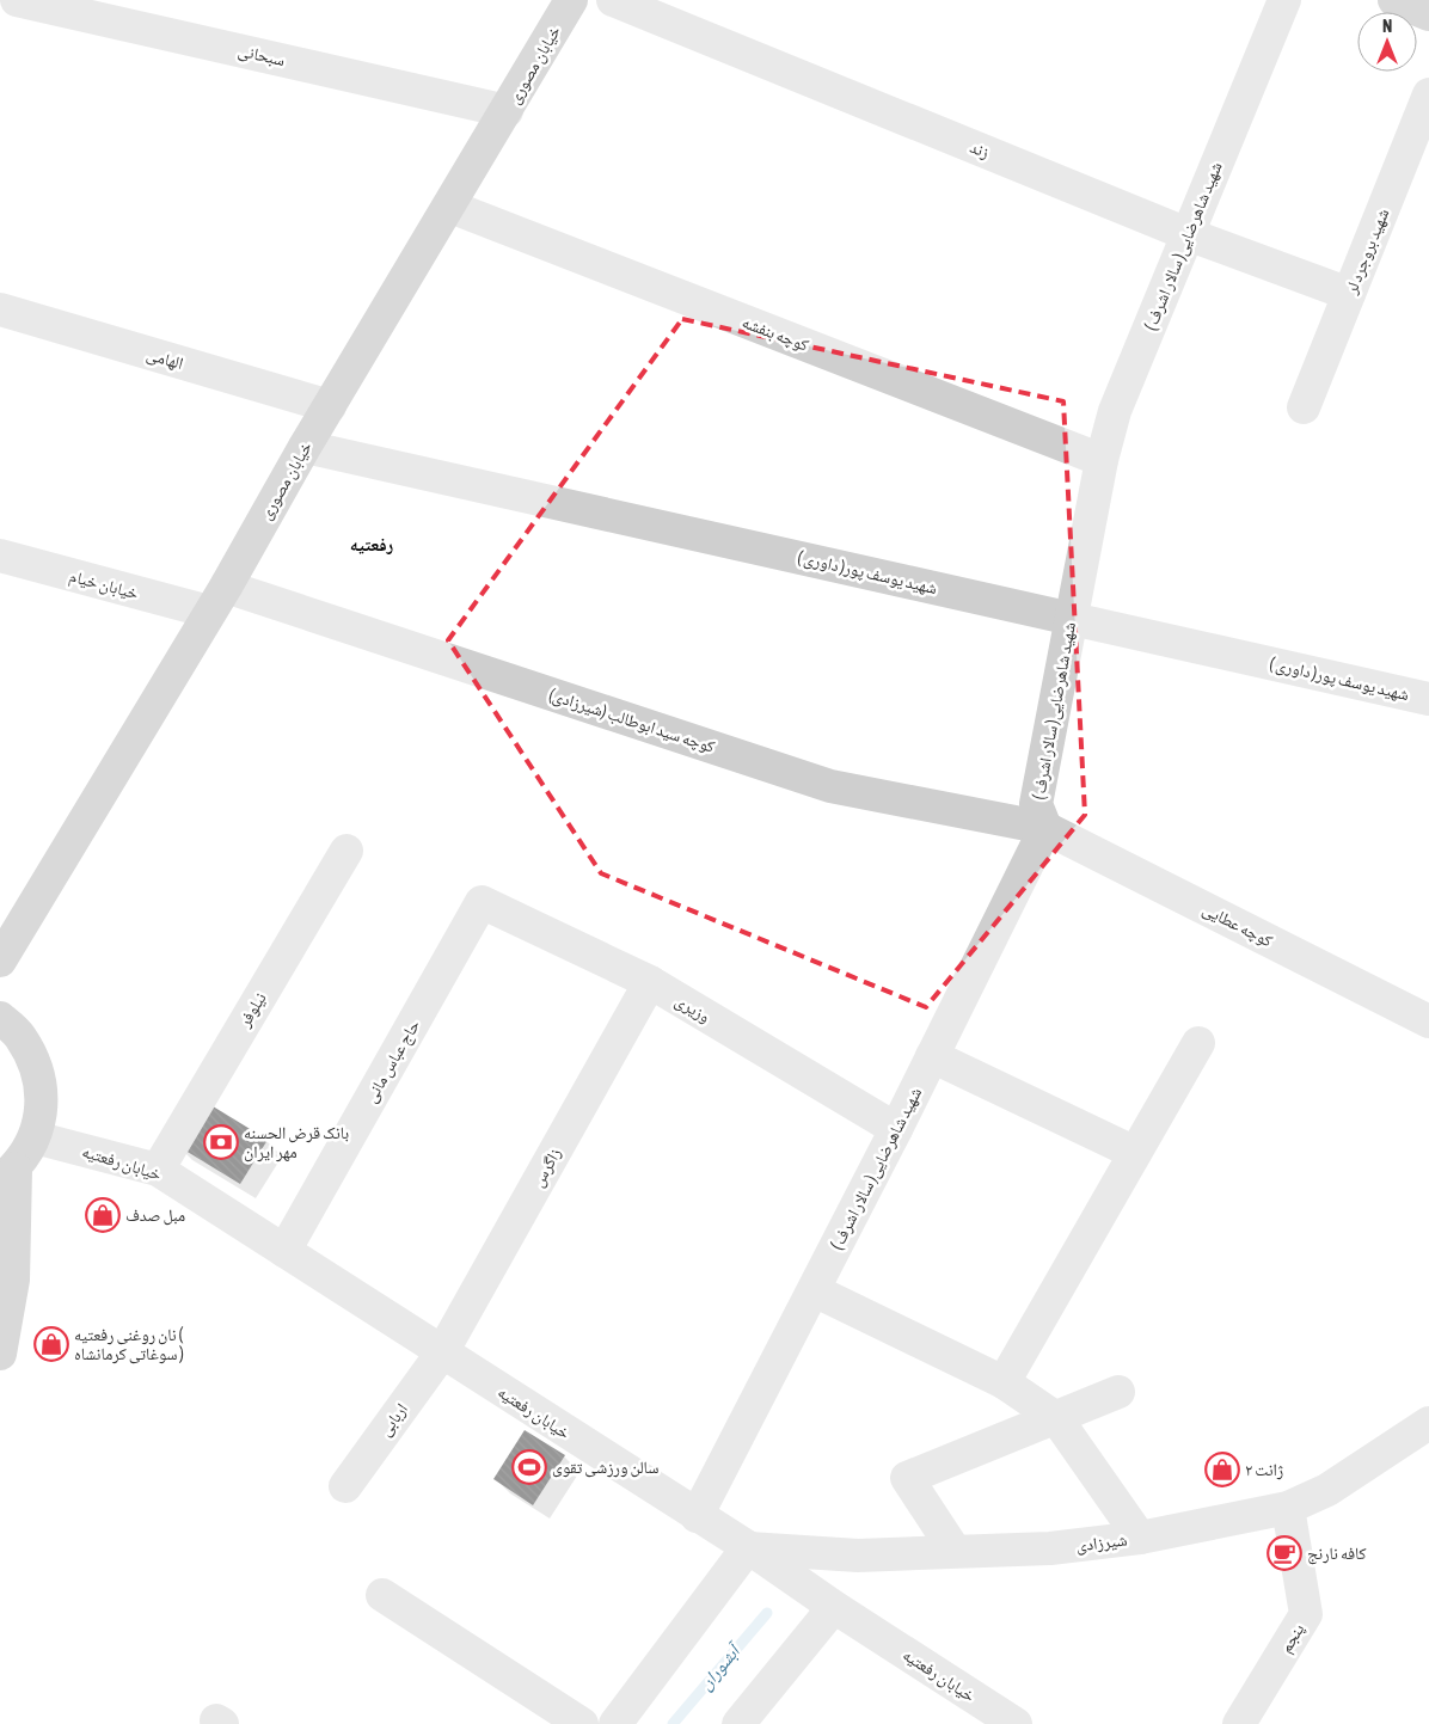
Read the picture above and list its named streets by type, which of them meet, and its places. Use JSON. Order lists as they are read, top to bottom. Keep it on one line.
{"streets":{"main road":["خیابان مصوری"],"street":["سبحانی","زند","شهید شاهرضایی( سالار اشرف )","شهید بروجرد لر","کوچه بنفشه","الهامی","شهید یوسف پور( داوری )","خیابان خیام","کوچه سید ابوطالب (شیرزادی)","کوچه عطایی","وزیری","نیلوفر","حاج عباس مانی","خیابان رفعتیه","زاگرس","اربابی","شیرزادی","پنجم"]},"crossings":[["سبحانی","خیابان مصوری"],["خیابان مصوری","کوچه بنفشه"],["خیابان مصوری","الهامی"],["خیابان مصوری","شهید یوسف پور( داوری )"],["خیابان مصوری","خیابان خیام"],["خیابان مصوری","کوچه سید ابوطالب (شیرزادی)"],["زند","شهید شاهرضایی( سالار اشرف )"],["زند","شهید بروجرد لر"],["شهید شاهرضایی( سالار اشرف )","کوچه بنفشه"],["شهید شاهرضایی( سالار اشرف )","شهید یوسف پور( داوری )"],["شهید شاهرضایی( سالار اشرف )","کوچه سید ابوطالب (شیرزادی)"],["شهید شاهرضایی( سالار اشرف )","کوچه عطایی"],["شهید شاهرضایی( سالار اشرف )","وزیری"],["شهید شاهرضایی( سالار اشرف )","خیابان رفعتیه"],["خیابان خیام","کوچه سید ابوطالب (شیرزادی)"],["کوچه سید ابوطالب (شیرزادی)","کوچه عطایی"],["وزیری","حاج عباس مانی"],["وزیری","زاگرس"],["نیلوفر","خیابان رفعتیه"],["حاج عباس مانی","خیابان رفعتیه"],["خیابان رفعتیه","زاگرس"],["خیابان رفعتیه","اربابی"],["خیابان رفعتیه","شیرزادی"],["زاگرس","اربابی"],["شیرزادی","پنجم"]],"districts":["رفعتیه"],"water":["آبشوران"],"places":{"bank":["بانک قرض الحسنه مهر ایران"],"shop":["مبل صدف","نان روغنی رفعتیه ( سوغاتی کرمانشاه )","ژانت ۲"],"sports":["سالن ورزشی تقوی"],"cafe":["کافه نارنج"]},"north":"top"}
